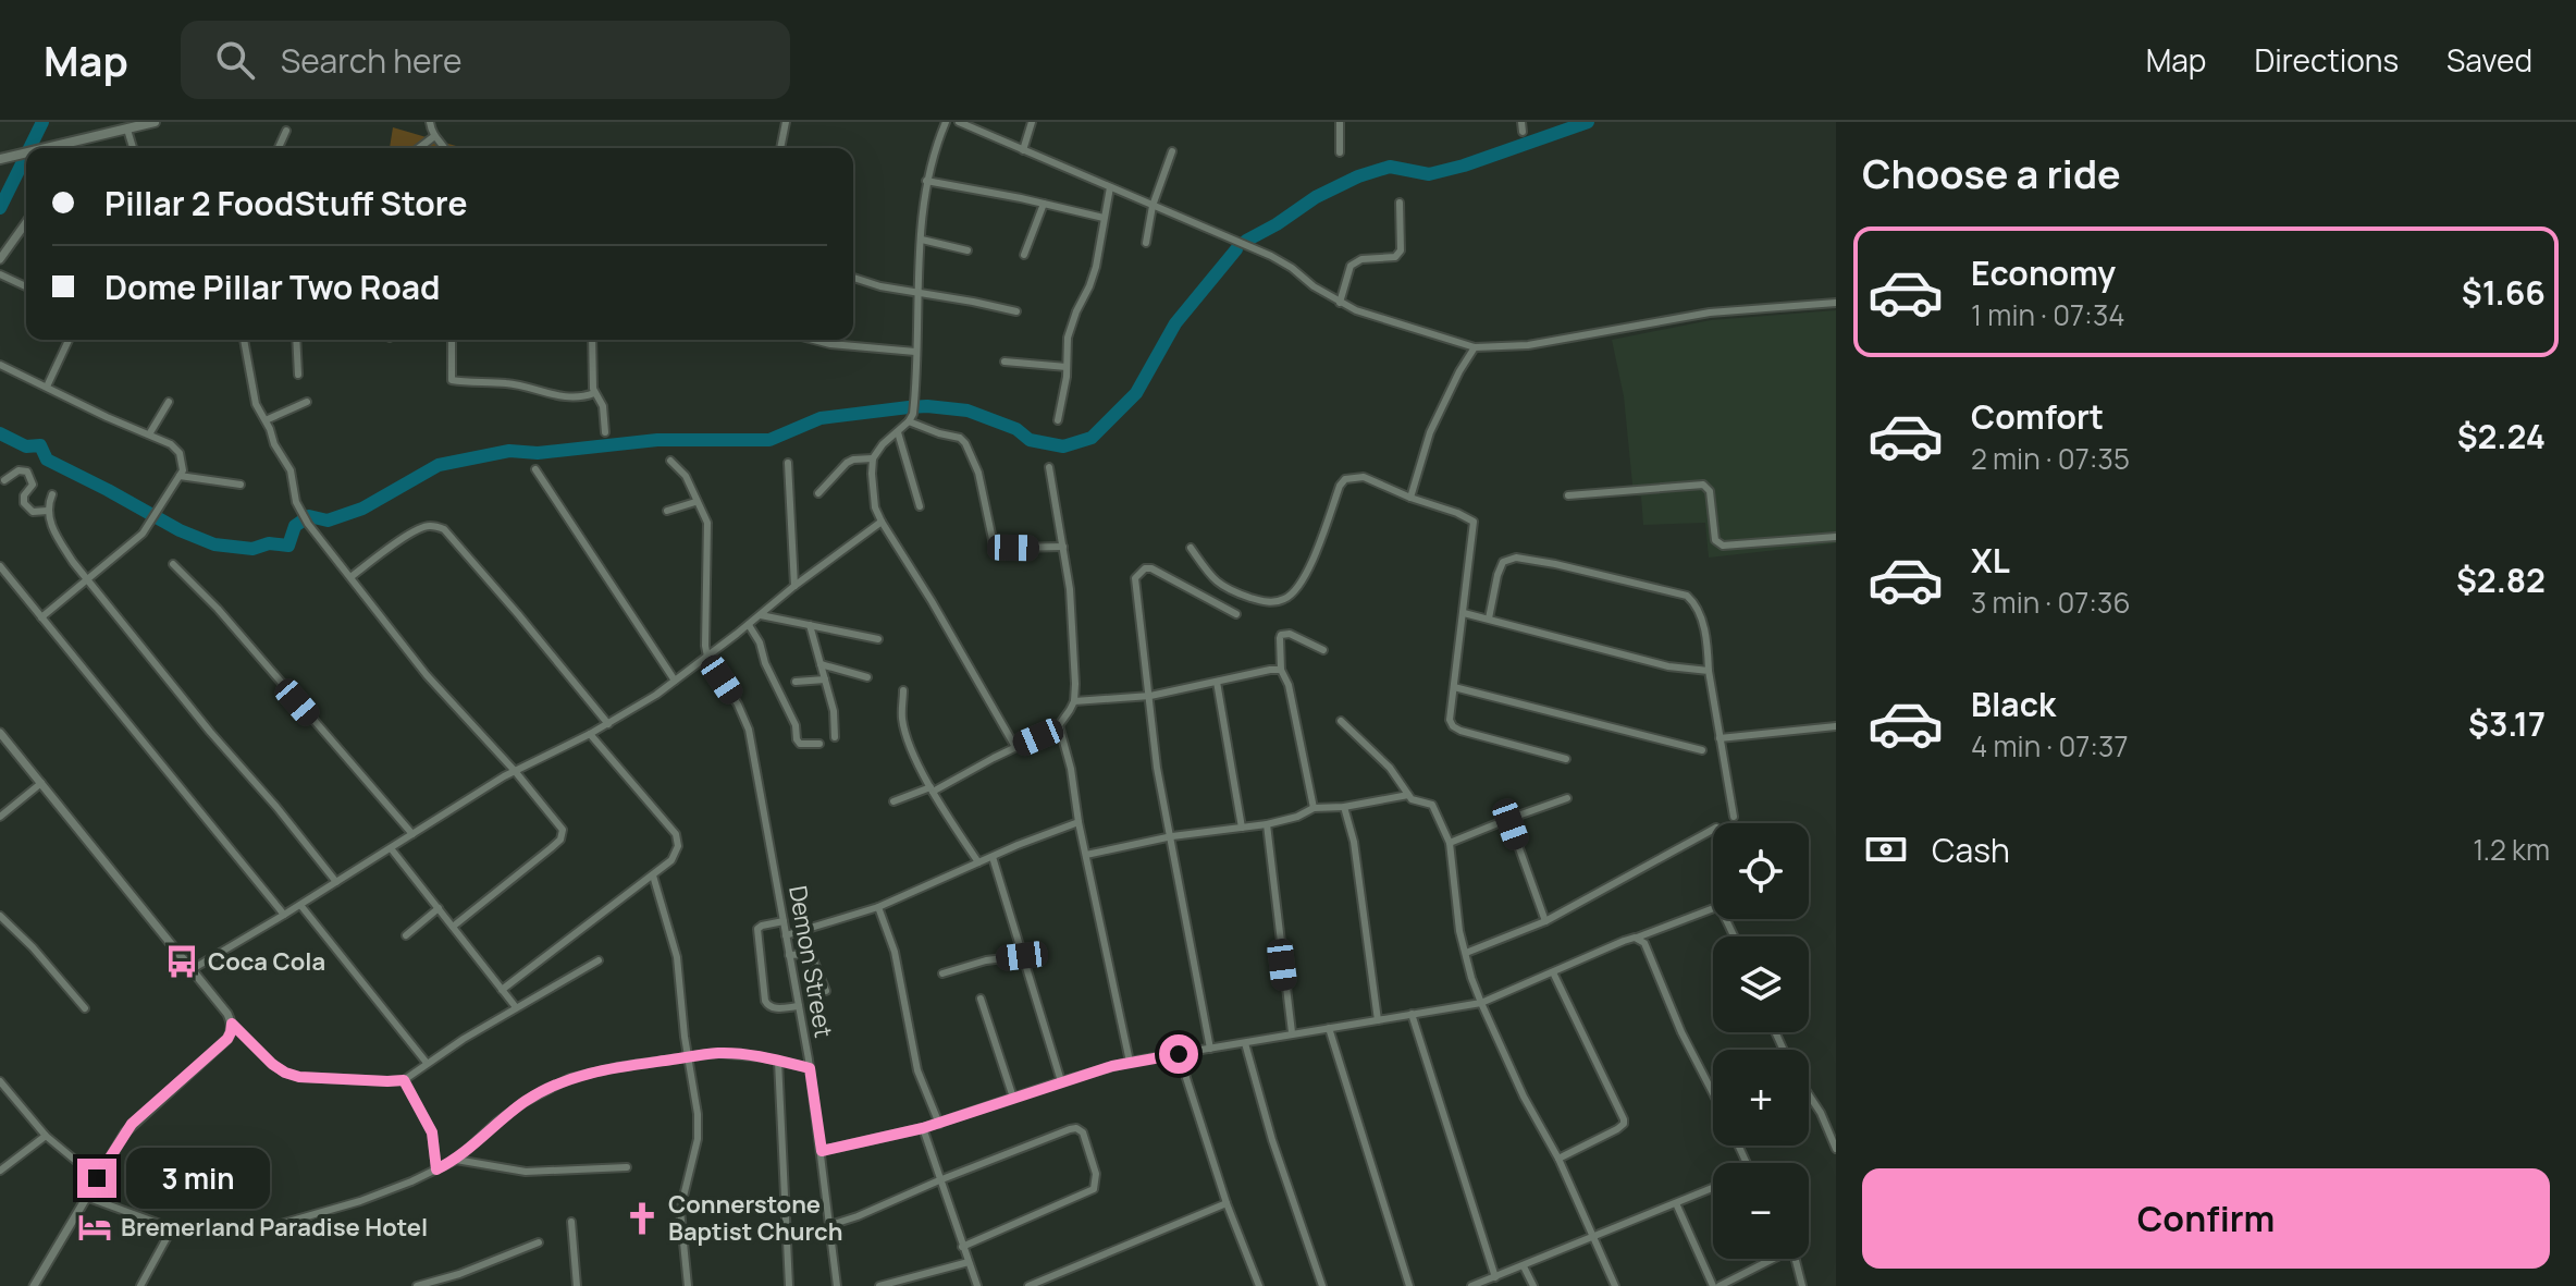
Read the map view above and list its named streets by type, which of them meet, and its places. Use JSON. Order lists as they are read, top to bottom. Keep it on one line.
{"streets":{"street":["Demon Street"]},"places":{"bus stop":["Coca Cola"],"church":["Connerstone Baptist Church"],"hotel":["Bremerland Paradise Hotel"]},"page":{"header":"Map","search":"Search here","nav":["Map","Directions","Saved"],"heading":"Choose a ride","banner":["Pillar 2 FoodStuff Store","Dome Pillar Two Road"],"list":[{"name":"Economy","note":"1 min · 07:34","value":"$1.66"},{"name":"Comfort","note":"2 min · 07:35","value":"$2.24"},{"name":"XL","note":"3 min · 07:36","value":"$2.82"},{"name":"Black","note":"4 min · 07:37","value":"$3.17"}],"pay":["Cash","1.2 km"],"map_buttons":["+","−"],"bubble":"3 min","buttons":"Confirm"}}
